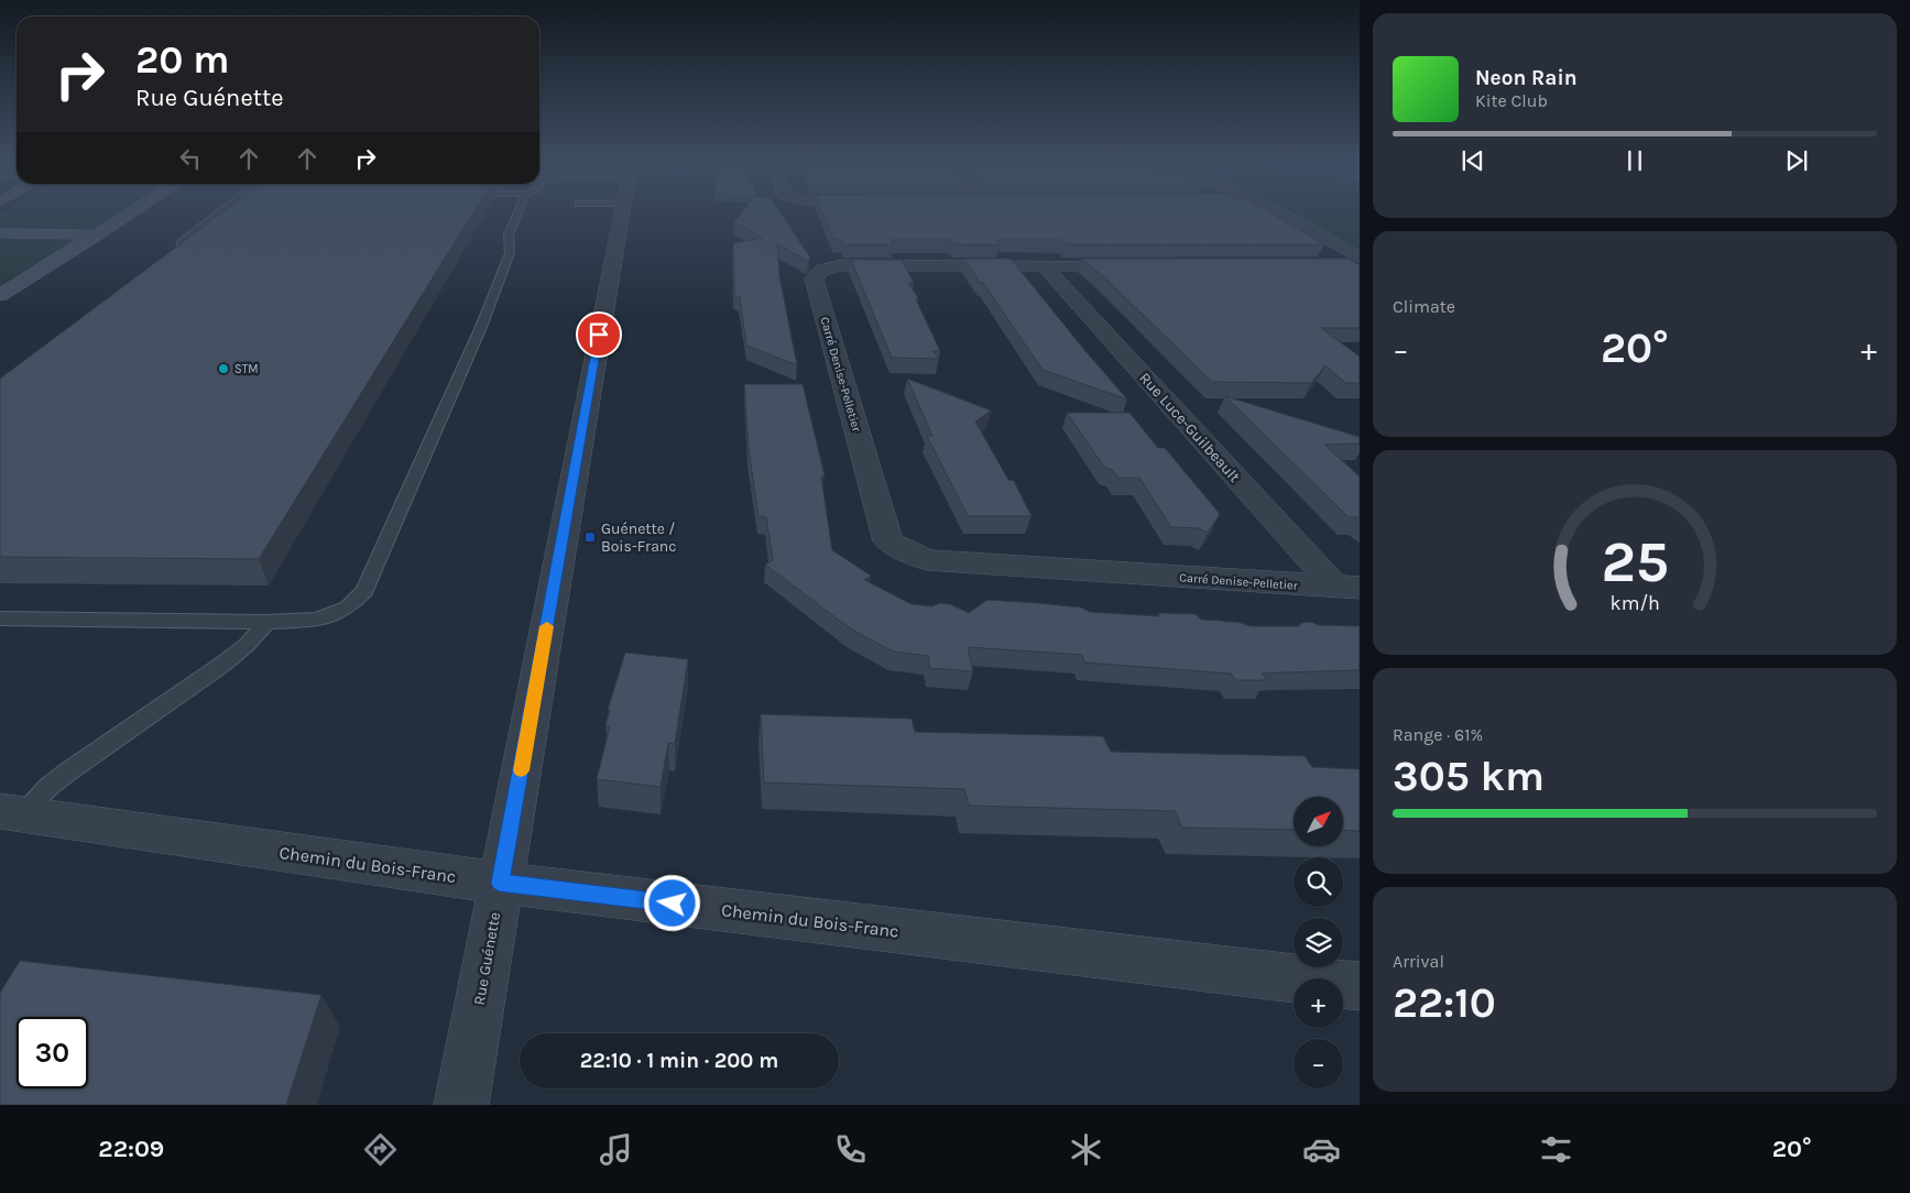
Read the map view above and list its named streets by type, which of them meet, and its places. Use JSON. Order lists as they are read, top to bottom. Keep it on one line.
{"streets":{"street":["Carré Denise-Pelletier","Rue Luce-Guilbeault","Chemin du Bois-Franc","Rue Guénette"]},"crossings":[["Carré Denise-Pelletier","Rue Luce-Guilbeault"],["Chemin du Bois-Franc","Rue Guénette"]],"places":{"other":["STM"],"transit":["Guénette / Bois-Franc"]},"north":"top right","page":{"turn":["20 m","Rue Guénette"],"song":["Neon Rain","Kite Club"],"tile":["Climate",["Range · 61%","305 km"],["Arrival","22:10"]],"heat":["−","20°","+"],"map_buttons":["+","−"],"limit":"30","trip":"22:10 · 1 min · 200 m","tabs":["22:09","20°"],"gauge":["25","km/h"]}}
